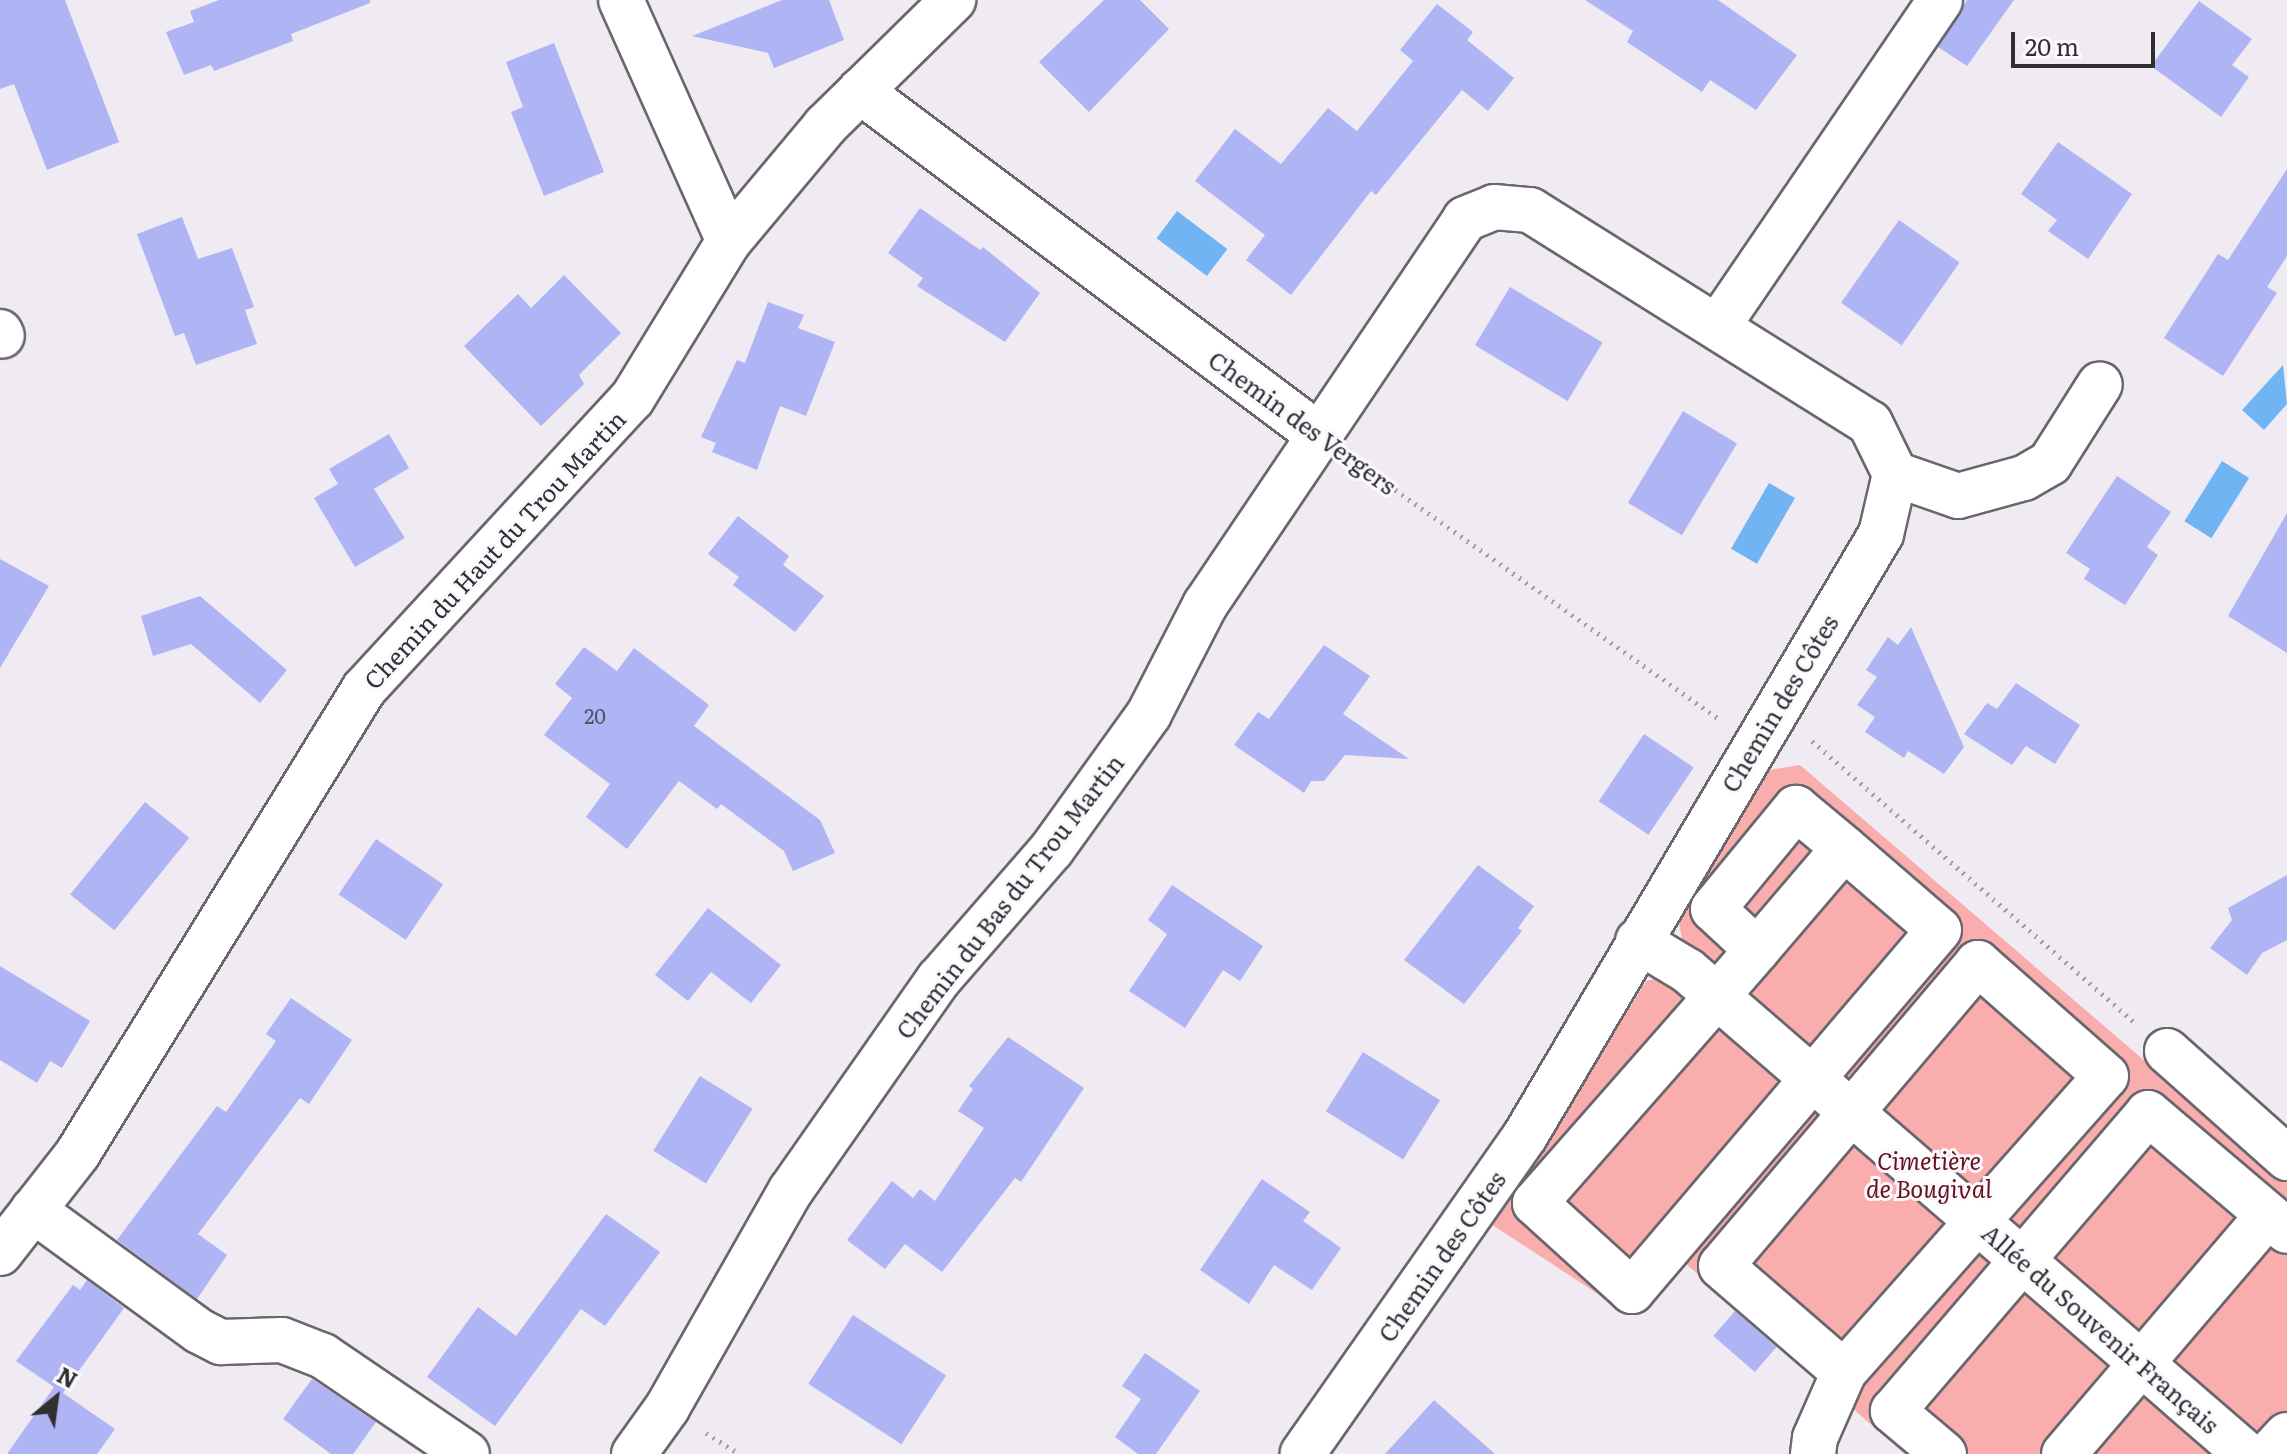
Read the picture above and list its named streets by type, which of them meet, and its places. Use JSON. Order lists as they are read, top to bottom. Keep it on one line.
{"streets":{"street":["Chemin des Vergers","Chemin du Haut du Trou Martin","Chemin des Côtes","Chemin du Bas du Trou Martin","Allée du Souvenir Français"]},"crossings":[["Chemin des Vergers","Chemin du Haut du Trou Martin"],["Chemin des Vergers","Chemin des Côtes"],["Chemin des Vergers","Chemin du Bas du Trou Martin"],["Chemin des Côtes","Allée du Souvenir Français"]],"parks":["Cimetière de Bougival"],"house_numbers":["20"],"scale_bar":"20 m","north":"top right"}
